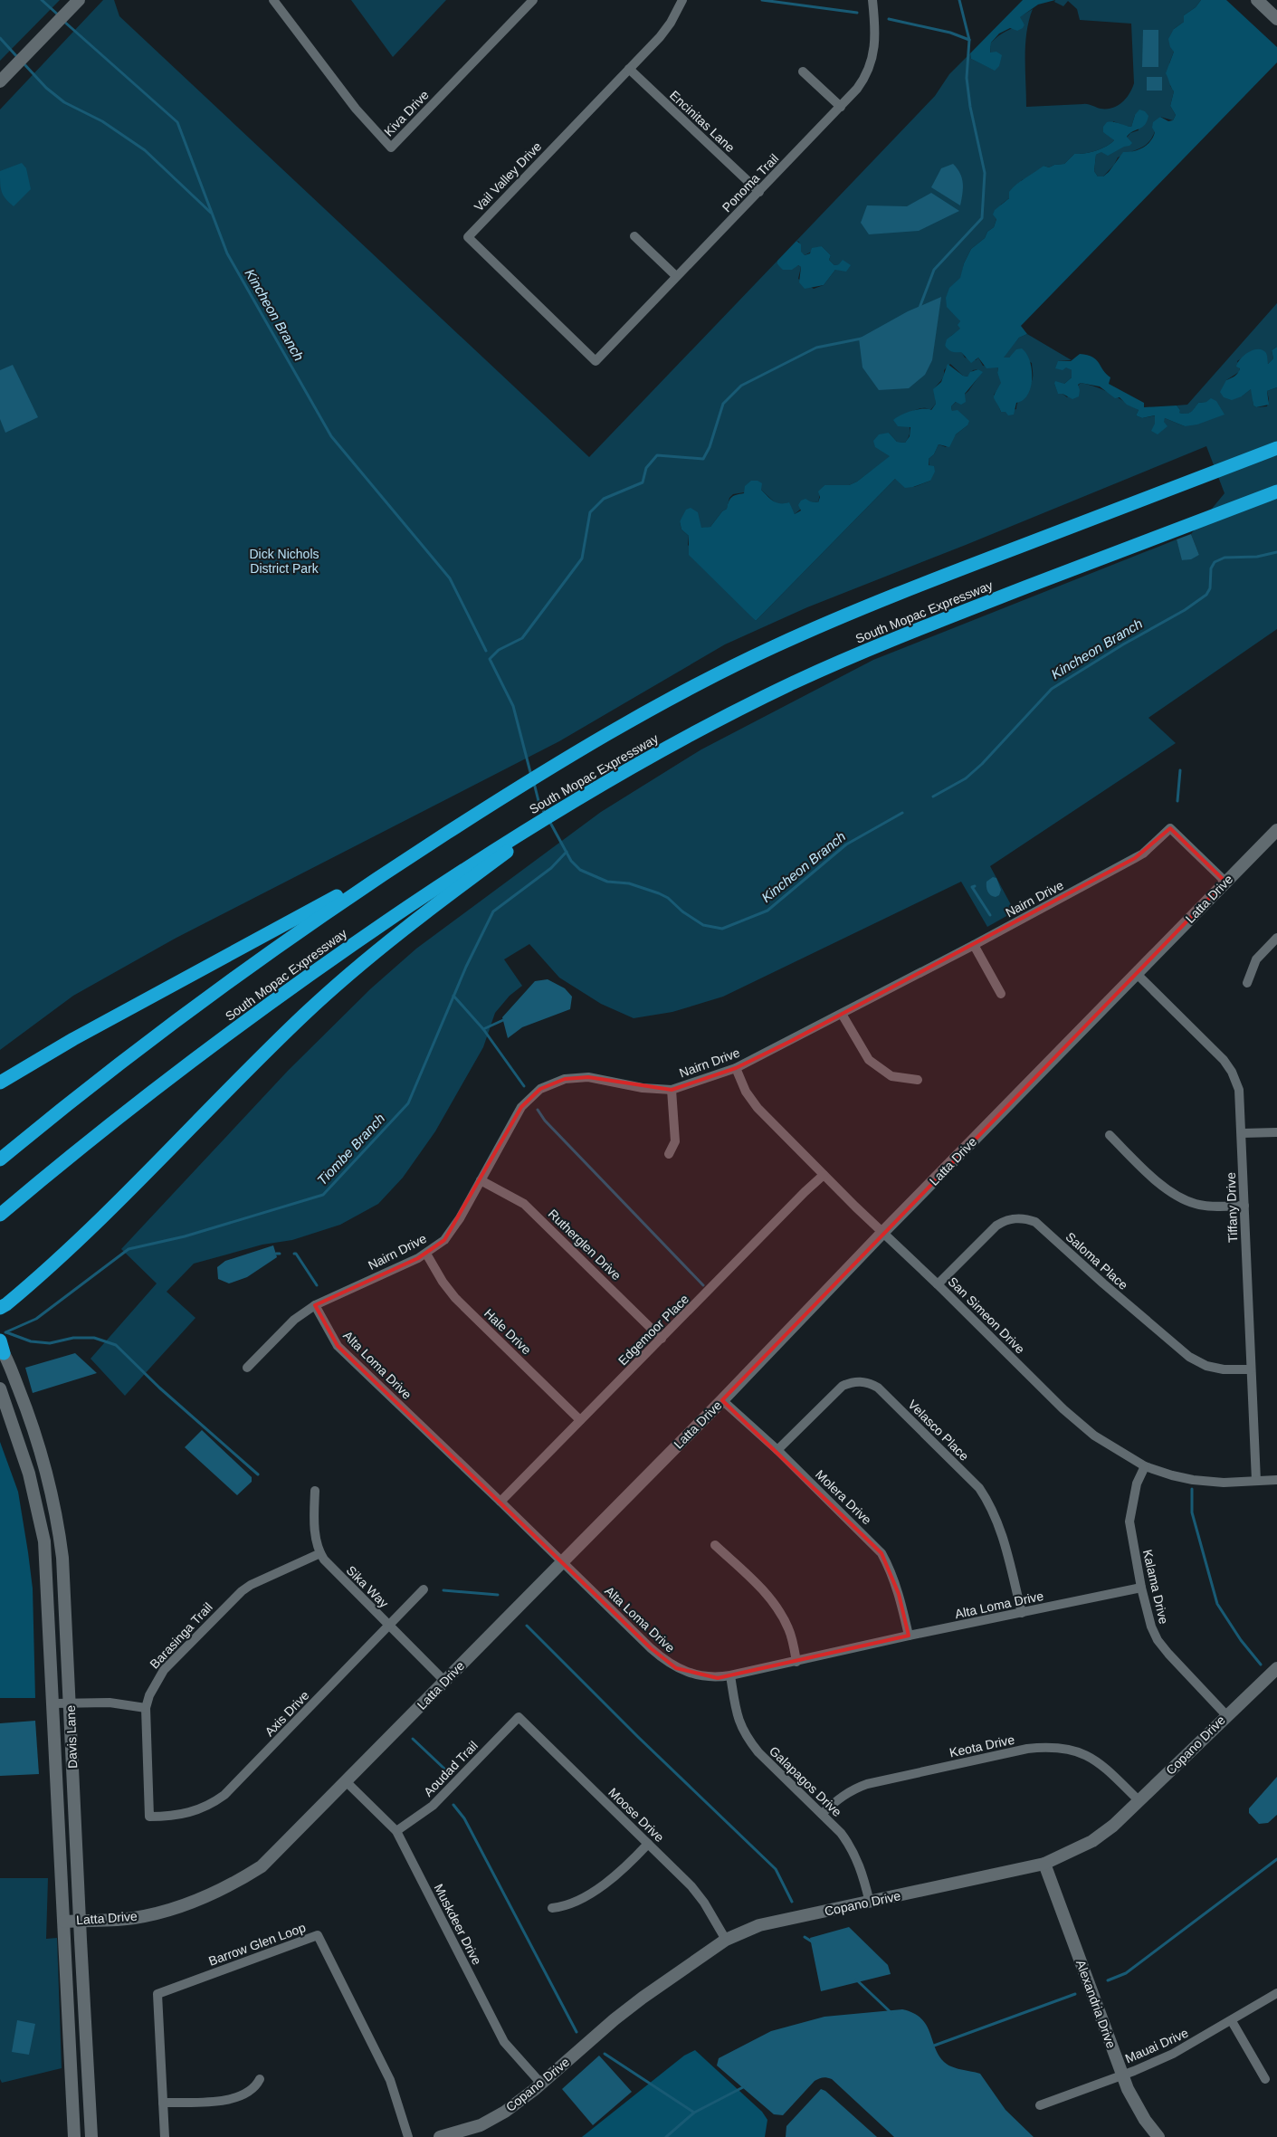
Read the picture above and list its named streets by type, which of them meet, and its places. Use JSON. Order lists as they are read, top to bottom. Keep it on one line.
{"streets":{"highway":["South Mopac Expressway"],"street":["Kiva Drive","Encinitas Lane","Vail Valley Drive","Ponoma Trail","Nairn Drive","Latta Drive","Tiffany Drive","Rutherglen Drive","Saloma Place","San Simeon Drive","Edgemoor Place","Hale Drive","Alta Loma Drive","Velasco Place","Molera Drive","Sika Way","Kalama Drive","Barasinga Trail","Axis Drive","Davis Lane","Copano Drive","Keota Drive","Aoudad Trail","Galapagos Drive","Moose Drive","Muskdeer Drive","Barrow Glen Loop","Alexandria Drive","Mauai Drive"]},"crossings":[["Encinitas Lane","Vail Valley Drive"],["Encinitas Lane","Ponoma Trail"],["Vail Valley Drive","Ponoma Trail"],["Nairn Drive","Latta Drive"],["Nairn Drive","Rutherglen Drive"],["Nairn Drive","San Simeon Drive"],["Nairn Drive","Hale Drive"],["Nairn Drive","Alta Loma Drive"],["Latta Drive","Tiffany Drive"],["Latta Drive","San Simeon Drive"],["Latta Drive","Alta Loma Drive"],["Latta Drive","Molera Drive"],["Latta Drive","Sika Way"],["Latta Drive","Davis Lane"],["Latta Drive","Muskdeer Drive"],["Tiffany Drive","Saloma Place"],["Tiffany Drive","San Simeon Drive"],["Rutherglen Drive","Edgemoor Place"],["Saloma Place","San Simeon Drive"],["San Simeon Drive","Edgemoor Place"],["San Simeon Drive","Kalama Drive"],["Edgemoor Place","Hale Drive"],["Edgemoor Place","Alta Loma Drive"],["Alta Loma Drive","Velasco Place"],["Alta Loma Drive","Molera Drive"],["Alta Loma Drive","Kalama Drive"],["Alta Loma Drive","Galapagos Drive"],["Velasco Place","Molera Drive"],["Sika Way","Barasinga Trail"],["Sika Way","Axis Drive"],["Kalama Drive","Copano Drive"],["Barasinga Trail","Axis Drive"],["Copano Drive","Keota Drive"],["Copano Drive","Galapagos Drive"],["Copano Drive","Moose Drive"],["Copano Drive","Muskdeer Drive"],["Copano Drive","Alexandria Drive"],["Keota Drive","Galapagos Drive"],["Aoudad Trail","Moose Drive"],["Aoudad Trail","Muskdeer Drive"],["Alexandria Drive","Mauai Drive"]],"water":["Kincheon Branch","Tiombe Branch"],"parks":["Dick Nichols District Park"]}
